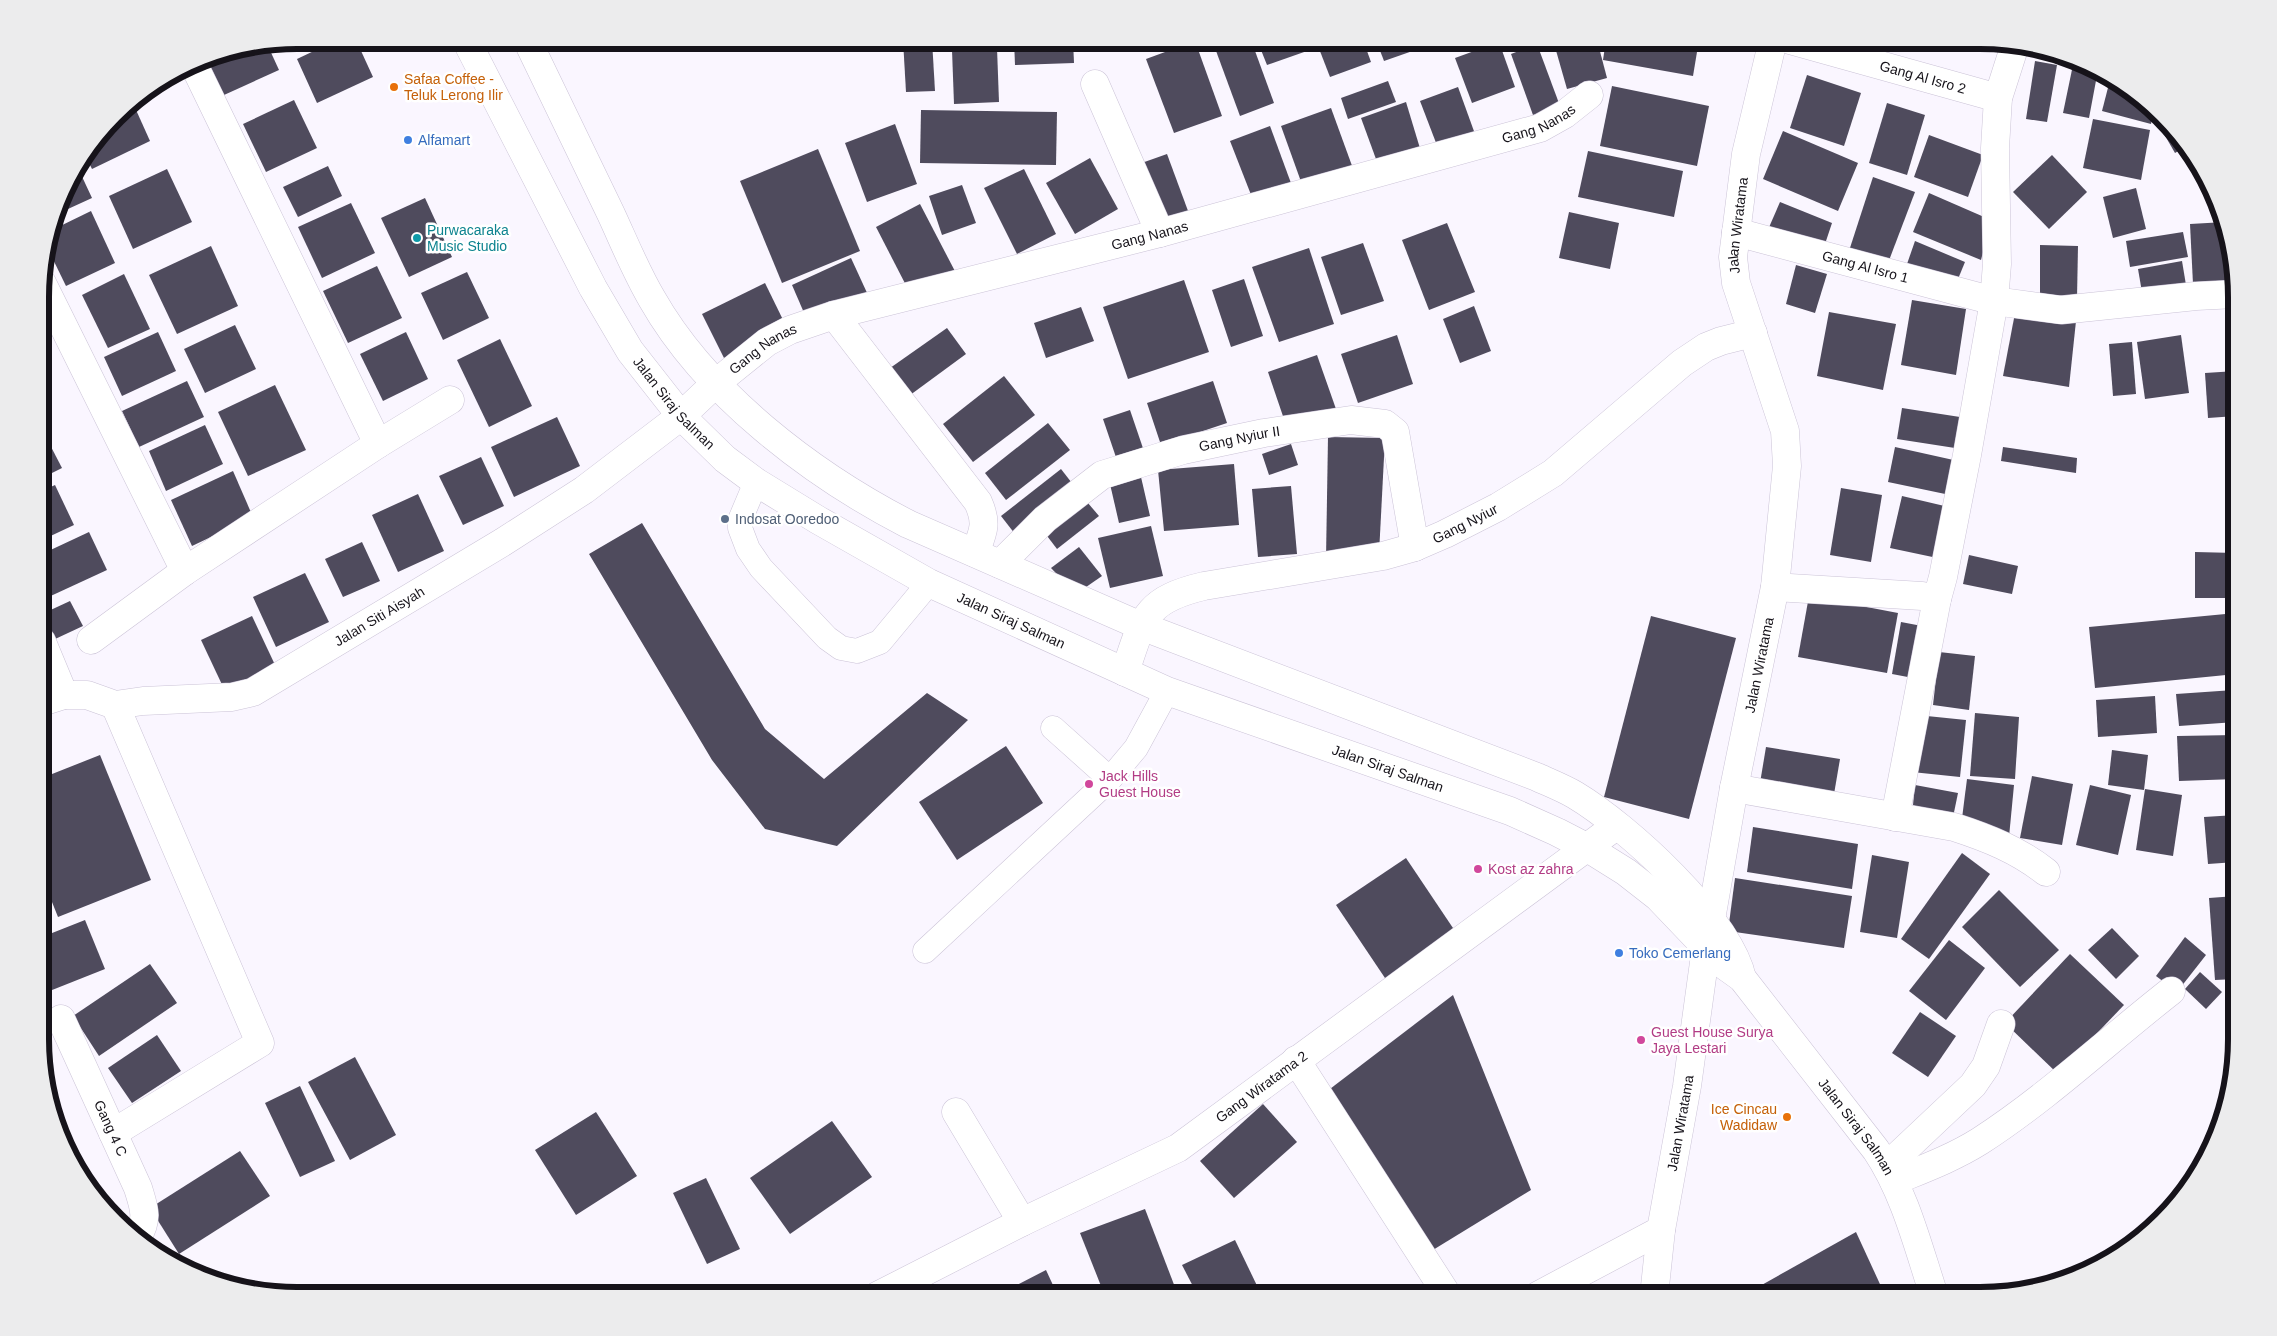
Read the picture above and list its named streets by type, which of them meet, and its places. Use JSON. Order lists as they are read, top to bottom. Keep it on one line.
{"streets":{"street":["Gang Al Isro 2","Gang Nanas","Jalan Wiratama","Gang Al Isro 1","Jalan Siraj Salman","Gang Nyiur II","Gang Nyiur","Jalan Siti Aisyah","Gang Wiratama 2","Gang 4 C"]},"crossings":[["Gang Nanas","Jalan Siraj Salman"],["Gang Nanas","Jalan Siti Aisyah"],["Jalan Wiratama","Gang Al Isro 1"],["Jalan Wiratama","Jalan Siraj Salman"],["Jalan Wiratama","Gang Nyiur"],["Jalan Siraj Salman","Gang Nyiur II"],["Jalan Siraj Salman","Gang Nyiur"],["Jalan Siraj Salman","Jalan Siti Aisyah"],["Jalan Siraj Salman","Gang Wiratama 2"],["Gang Nyiur II","Gang Nyiur"]],"places":["Safaa Coffee - Teluk Lerong Ilir","Alfamart","Purwacaraka Music Studio","Indosat Ooredoo","Jack Hills Guest House","Kost az zahra","Toko Cemerlang","Guest House Surya Jaya Lestari","Ice Cincau Wadidaw"]}
